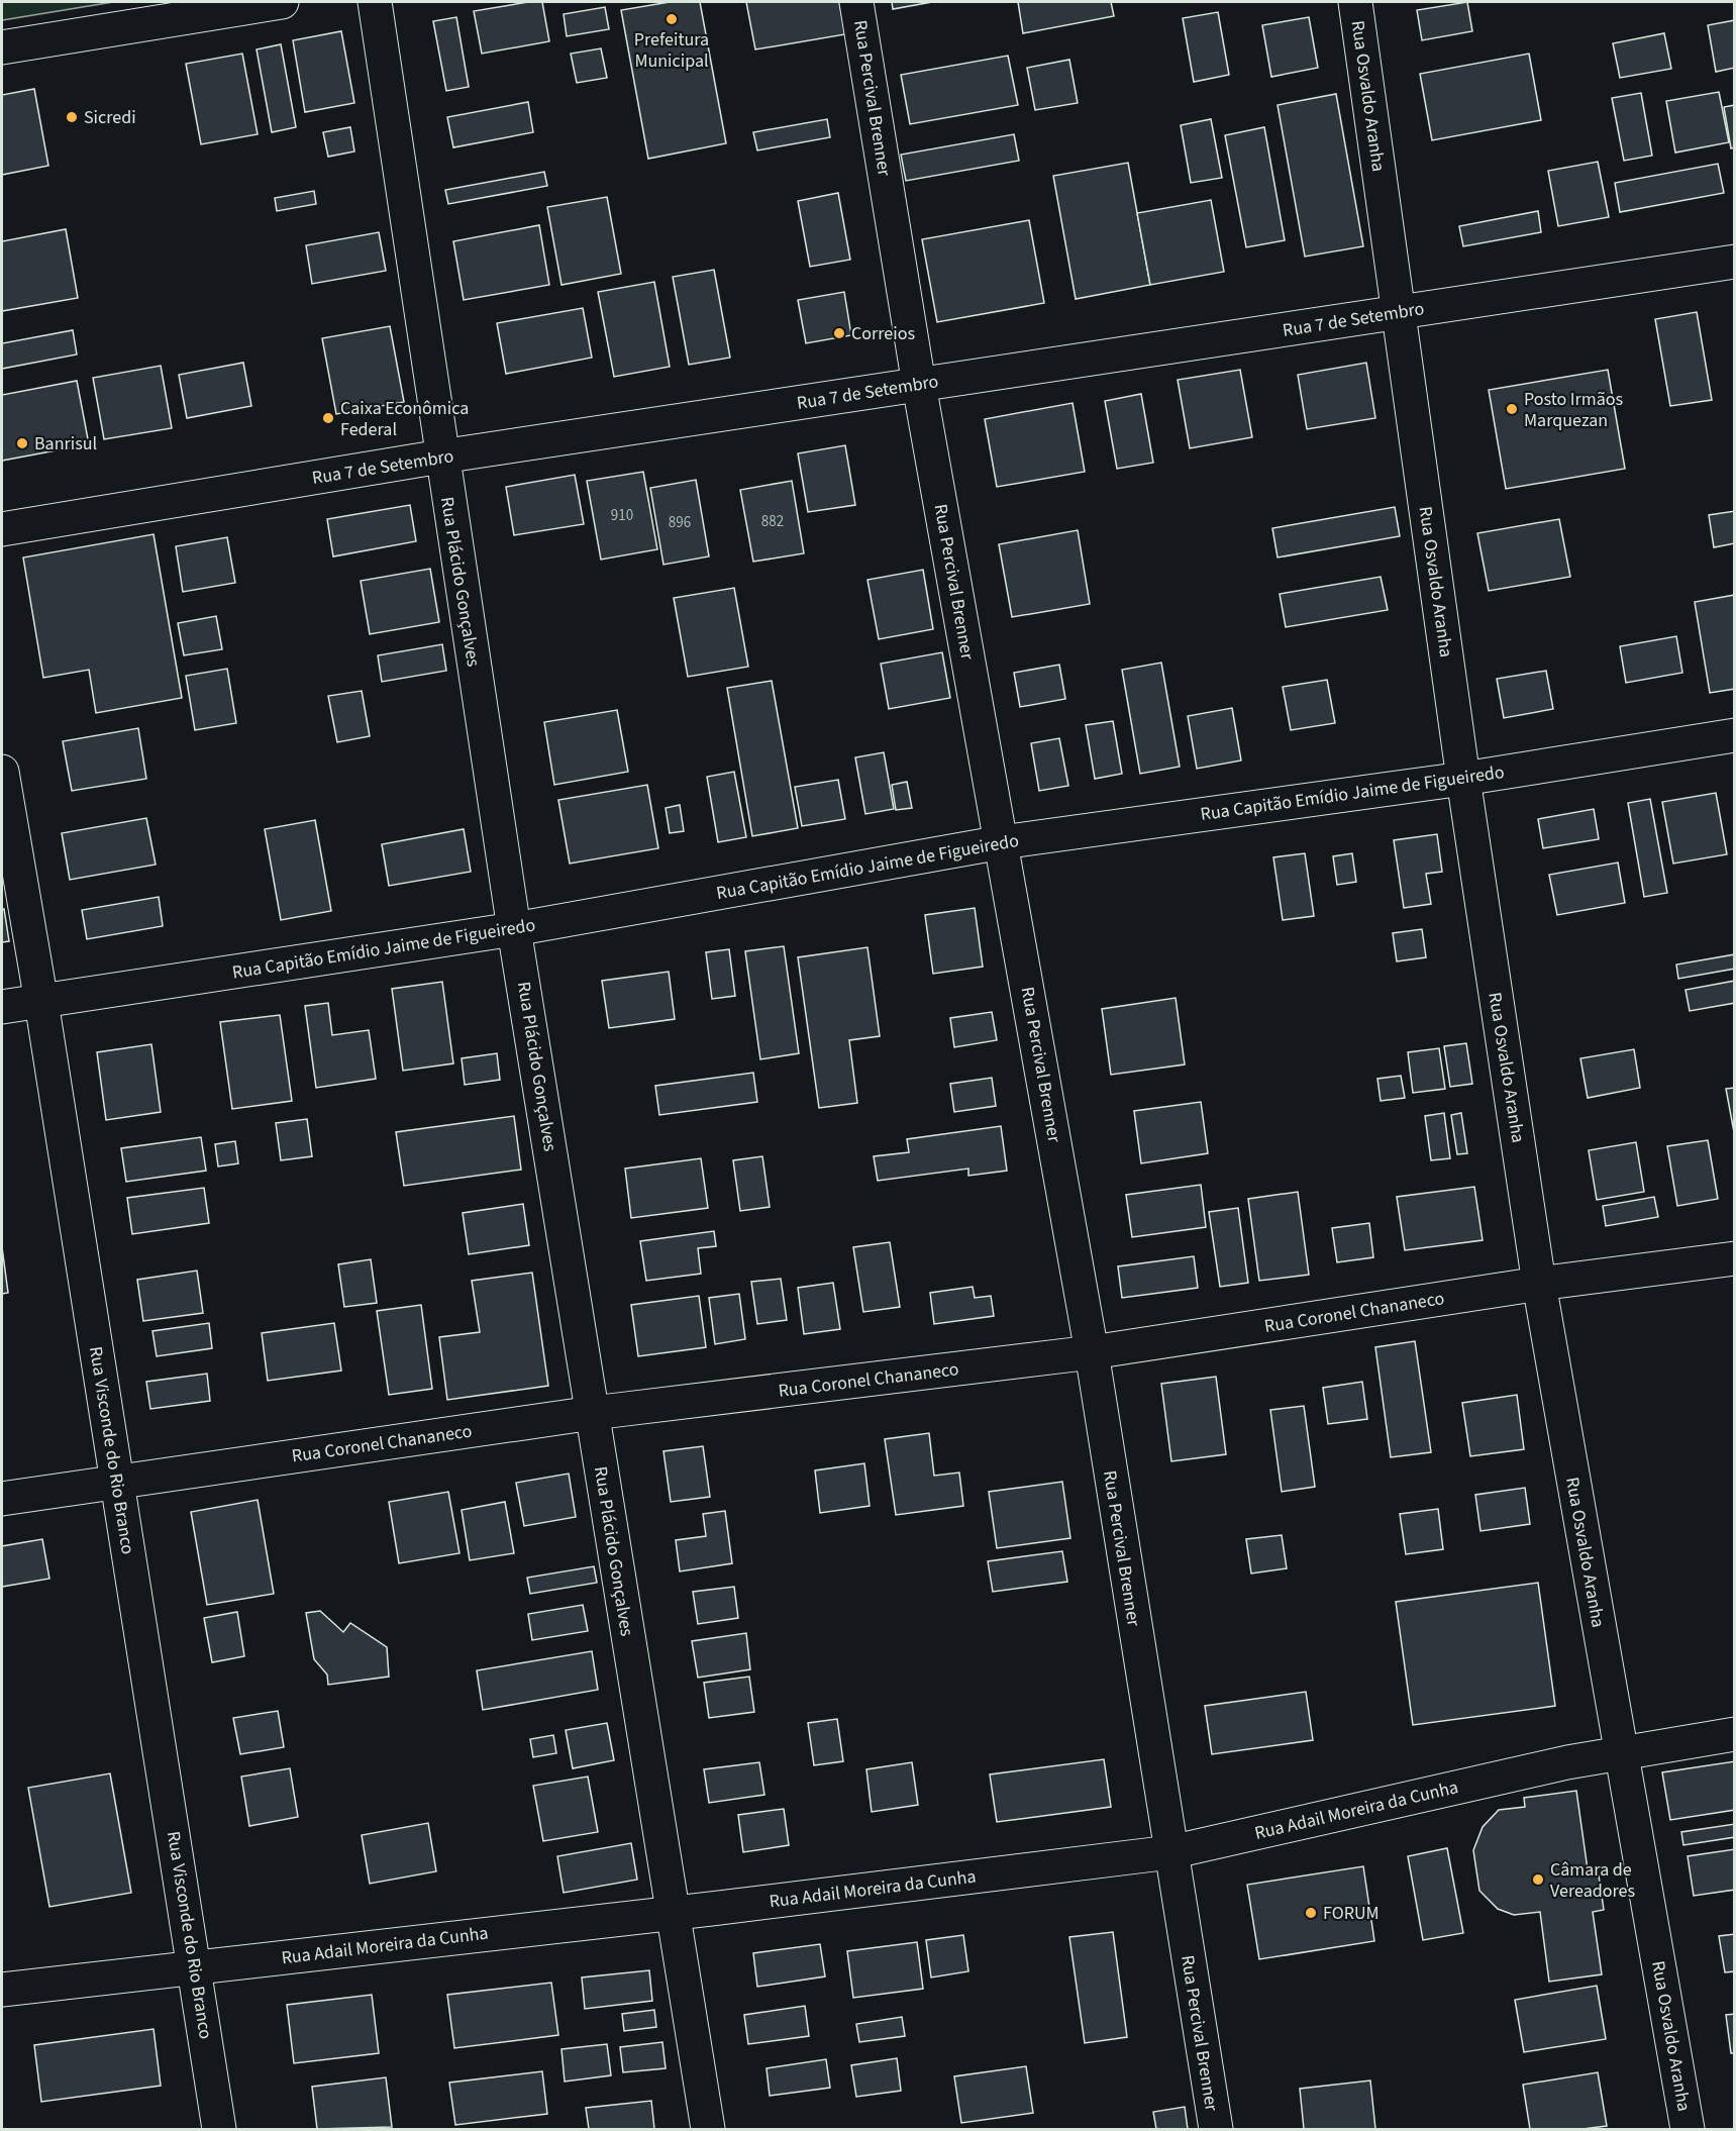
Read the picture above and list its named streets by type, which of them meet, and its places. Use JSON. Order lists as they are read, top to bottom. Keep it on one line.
{"streets":{"street":["Rua Osvaldo Aranha","Rua Percival Brenner","Rua 7 de Setembro","Rua Plácido Gonçalves","Rua Capitão Emídio Jaime de Figueiredo","Rua Coronel Chananeco","Rua Visconde do Rio Branco","Rua Adail Moreira da Cunha"]},"crossings":[["Rua Osvaldo Aranha","Rua 7 de Setembro"],["Rua Osvaldo Aranha","Rua Capitão Emídio Jaime de Figueiredo"],["Rua Osvaldo Aranha","Rua Coronel Chananeco"],["Rua Osvaldo Aranha","Rua Adail Moreira da Cunha"],["Rua Percival Brenner","Rua 7 de Setembro"],["Rua Percival Brenner","Rua Capitão Emídio Jaime de Figueiredo"],["Rua Percival Brenner","Rua Coronel Chananeco"],["Rua Percival Brenner","Rua Adail Moreira da Cunha"],["Rua 7 de Setembro","Rua Plácido Gonçalves"],["Rua Plácido Gonçalves","Rua Capitão Emídio Jaime de Figueiredo"],["Rua Plácido Gonçalves","Rua Coronel Chananeco"],["Rua Plácido Gonçalves","Rua Adail Moreira da Cunha"],["Rua Capitão Emídio Jaime de Figueiredo","Rua Visconde do Rio Branco"],["Rua Coronel Chananeco","Rua Visconde do Rio Branco"],["Rua Visconde do Rio Branco","Rua Adail Moreira da Cunha"]],"places":["Prefeitura Municipal","Sicredi","Correios","Posto Irmãos Marquezan","Caixa Econômica Federal","Banrisul","Câmara de Vereadores","FORUM"],"house_numbers":["910","882","896"]}
